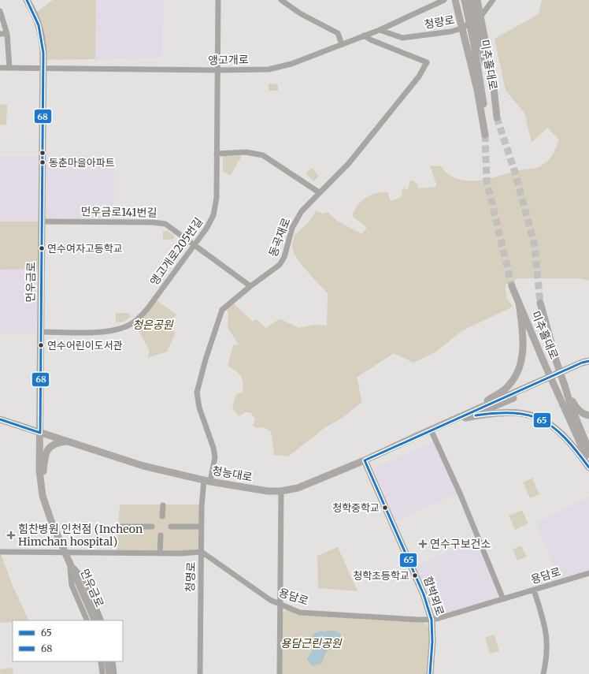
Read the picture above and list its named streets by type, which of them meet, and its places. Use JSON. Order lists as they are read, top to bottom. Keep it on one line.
{"streets":{"main road":["미추홀대로","먼우금로","청능대로","함박뫼로"],"street":["청량로","앵고개로","먼우금로141번길","동곡재로","앵고개로205번길","용담로","청명로"]},"crossings":[["청량로","앵고개로"],["청량로","미추홀대로"],["앵고개로","동곡재로"],["앵고개로","앵고개로205번길"],["앵고개로","먼우금로"],["먼우금로141번길","동곡재로"],["먼우금로141번길","앵고개로205번길"],["먼우금로141번길","먼우금로"],["동곡재로","청능대로"],["동곡재로","청명로"],["앵고개로205번길","먼우금로"],["먼우금로","청능대로"],["청능대로","청명로"],["청능대로","함박뫼로"],["용담로","청명로"],["용담로","함박뫼로"]],"parks":["청은공원","용담근린공원"],"places":{"other":["동춘마을아파트","연수여자고등학교","연수어린이도서관","청학중학교","청학초등학교"],"health":["힘찬병원 인천점 (Incheon Himchan hospital)","연수구보건소"]},"lines":["transit line 68","transit line 65"],"legend":["65","68"]}
